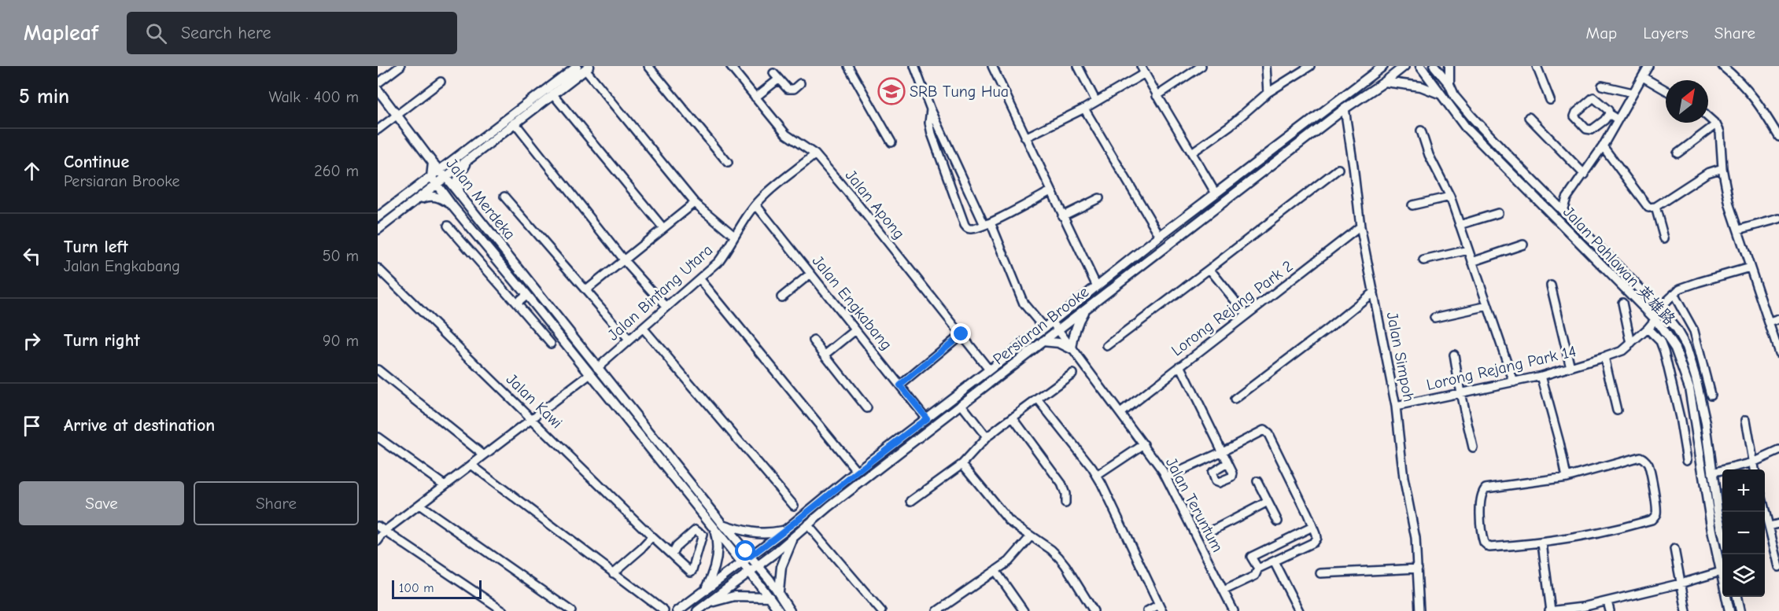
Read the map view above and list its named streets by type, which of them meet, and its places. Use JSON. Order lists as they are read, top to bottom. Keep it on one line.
{"streets":{"main road":["Jalan Merdeka","Jalan Pahlawan 英雄路","Persiaran Brooke"],"street":["Jalan Apong","Jalan Bintang Utara","Jalan Engkabang","Lorong Rejang Park 2","Jalan Simpoh","Lorong Rejang Park 14","Jalan Kawi","Jalan Teruntum"]},"crossings":[["Jalan Merdeka","Jalan Bintang Utara"],["Jalan Merdeka","Persiaran Brooke"],["Jalan Apong","Jalan Bintang Utara"],["Jalan Apong","Persiaran Brooke"],["Jalan Pahlawan 英雄路","Lorong Rejang Park 14"],["Jalan Bintang Utara","Jalan Engkabang"],["Jalan Bintang Utara","Jalan Kawi"],["Jalan Engkabang","Persiaran Brooke"],["Lorong Rejang Park 2","Jalan Simpoh"],["Lorong Rejang Park 2","Jalan Teruntum"],["Persiaran Brooke","Jalan Simpoh"],["Persiaran Brooke","Jalan Teruntum"],["Jalan Simpoh","Lorong Rejang Park 14"]],"places":{"school or university":["SRB Tung Hua"]},"scale_bar":"100 m","north":"top right","page":{"header":"Mapleaf","search":"Search here","nav":["Map","Layers","Share"],"heading":["5 min","Walk · 400 m"],"list":[["Continue","Persiaran Brooke","260 m"],["Turn left","Jalan Engkabang","50 m"],["Turn right","90 m"],"Arrive at destination"],"buttons":["Save","Share"],"map_buttons":["+","−"],"scale":"100 m"}}
